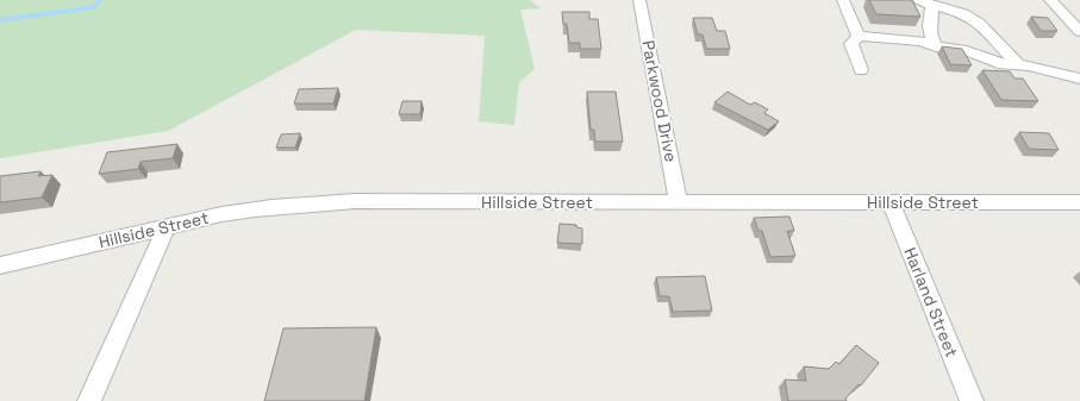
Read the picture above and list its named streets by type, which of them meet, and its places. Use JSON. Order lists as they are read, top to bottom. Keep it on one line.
{"streets":{"street":["Parkwood Drive","Hillside Street","Harland Street"]},"crossings":[["Parkwood Drive","Hillside Street"],["Hillside Street","Harland Street"]]}
